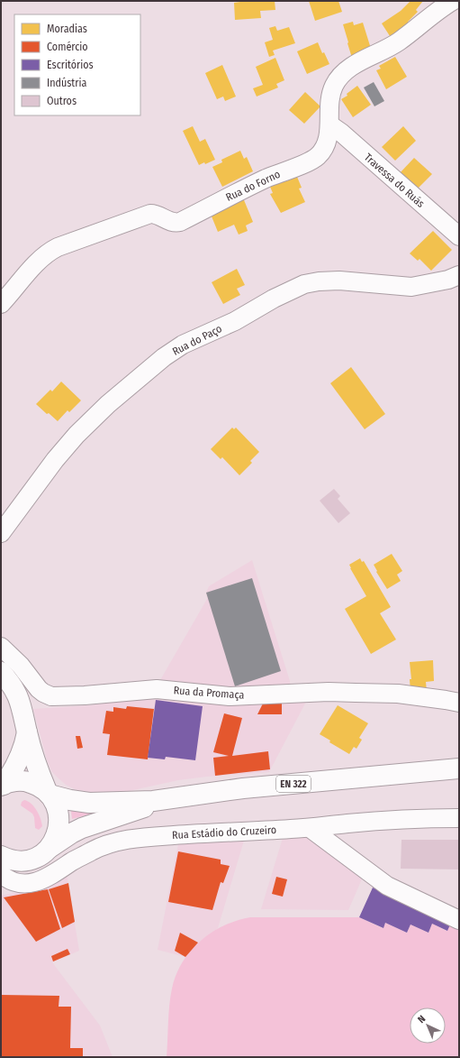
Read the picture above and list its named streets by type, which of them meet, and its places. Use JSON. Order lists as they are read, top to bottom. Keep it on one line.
{"streets":{"main road":["EN 322"],"street":["Travessa do Ruás","Rua do Forno","Rua do Paço","Rua da Promaça","Rua Estádio do Cruzeiro"]},"crossings":[["Travessa do Ruás","Rua do Forno"]],"legend":["Moradias","Comércio","Escritórios","Indústria","Outros"],"north":"top left"}
